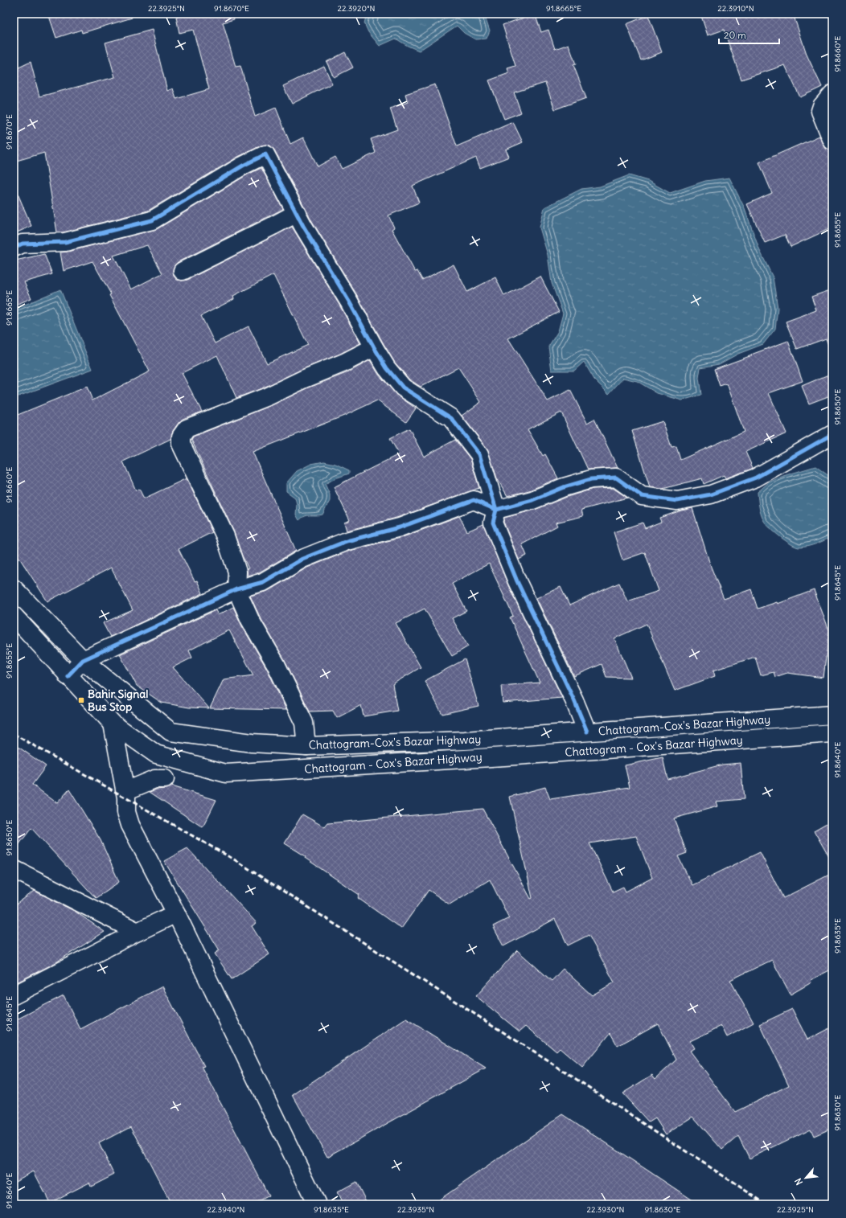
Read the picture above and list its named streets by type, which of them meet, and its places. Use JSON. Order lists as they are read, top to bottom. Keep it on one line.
{"streets":{"main road":["Chattogram-Cox's Bazar Highway","Chattogram - Cox's Bazar Highway"]},"places":{"transit":["Bahir Signal Bus Stop"]},"scale_bar":"20 m","north":"bottom left","coordinates":["22.3925°N","91.8670°E","22.3920°N","91.8665°E","22.3910°N","91.8660°E","91.8655°E","91.8650°E","91.8645°E","91.8640°E","91.8635°E","91.8630°E","22.3940°N","22.3935°N","22.3930°N"]}
